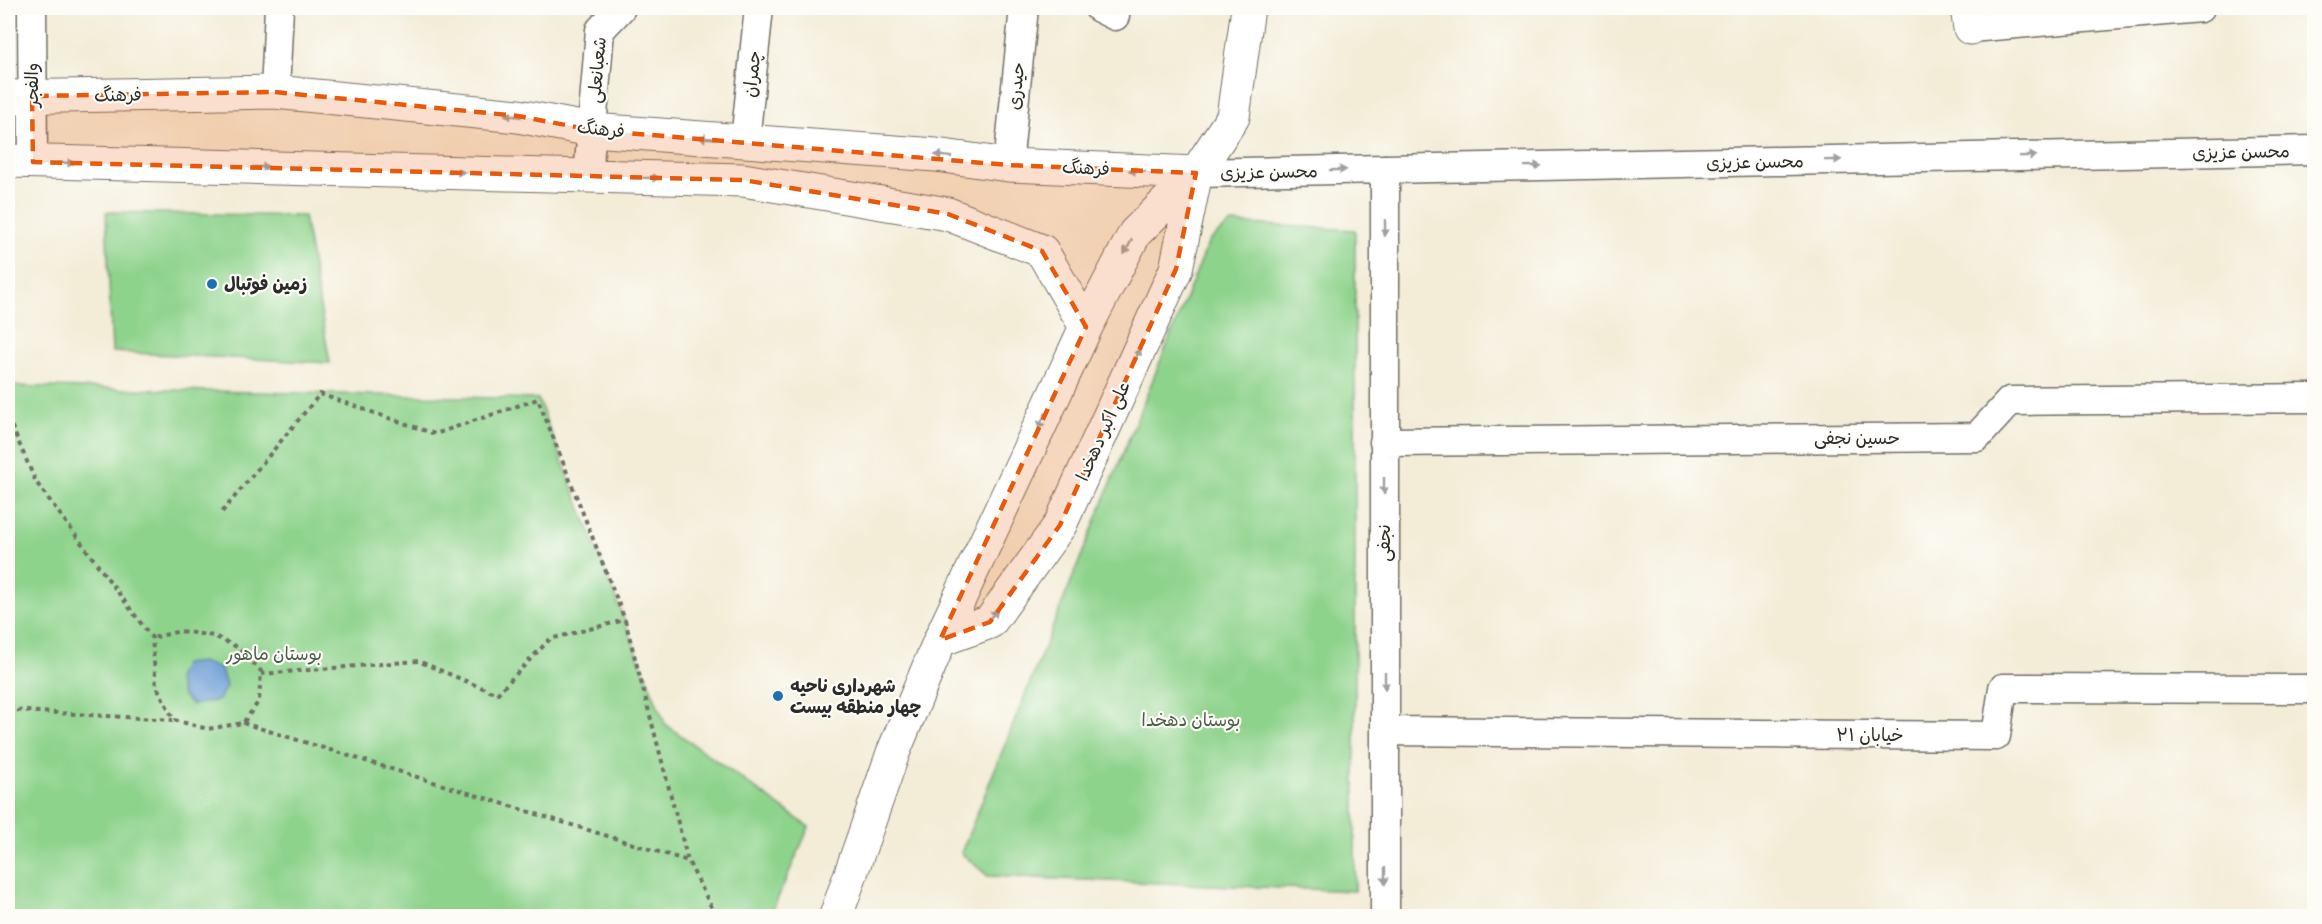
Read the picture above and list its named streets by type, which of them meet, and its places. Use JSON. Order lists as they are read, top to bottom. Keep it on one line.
{"streets":{"street":["شعبانعلی","چمران","والفجر","حیدری","فرهنگ","محسن عزیزی","علی اکبر دهخدا","حسین نجفی","نجفی","خیابان ۲۱"]},"crossings":[["شعبانعلی","فرهنگ"],["چمران","فرهنگ"],["والفجر","فرهنگ"],["حیدری","فرهنگ"],["فرهنگ","محسن عزیزی"],["فرهنگ","علی اکبر دهخدا"],["محسن عزیزی","علی اکبر دهخدا"],["محسن عزیزی","نجفی"],["حسین نجفی","نجفی"],["نجفی","خیابان ۲۱"]],"one_way":["محسن عزیزی","نجفی"],"parks":["بوستان ماهور","بوستان دهخدا"],"places":["زمین فوتبال","شهرداری ناحیه چهار منطقه بیست"]}
